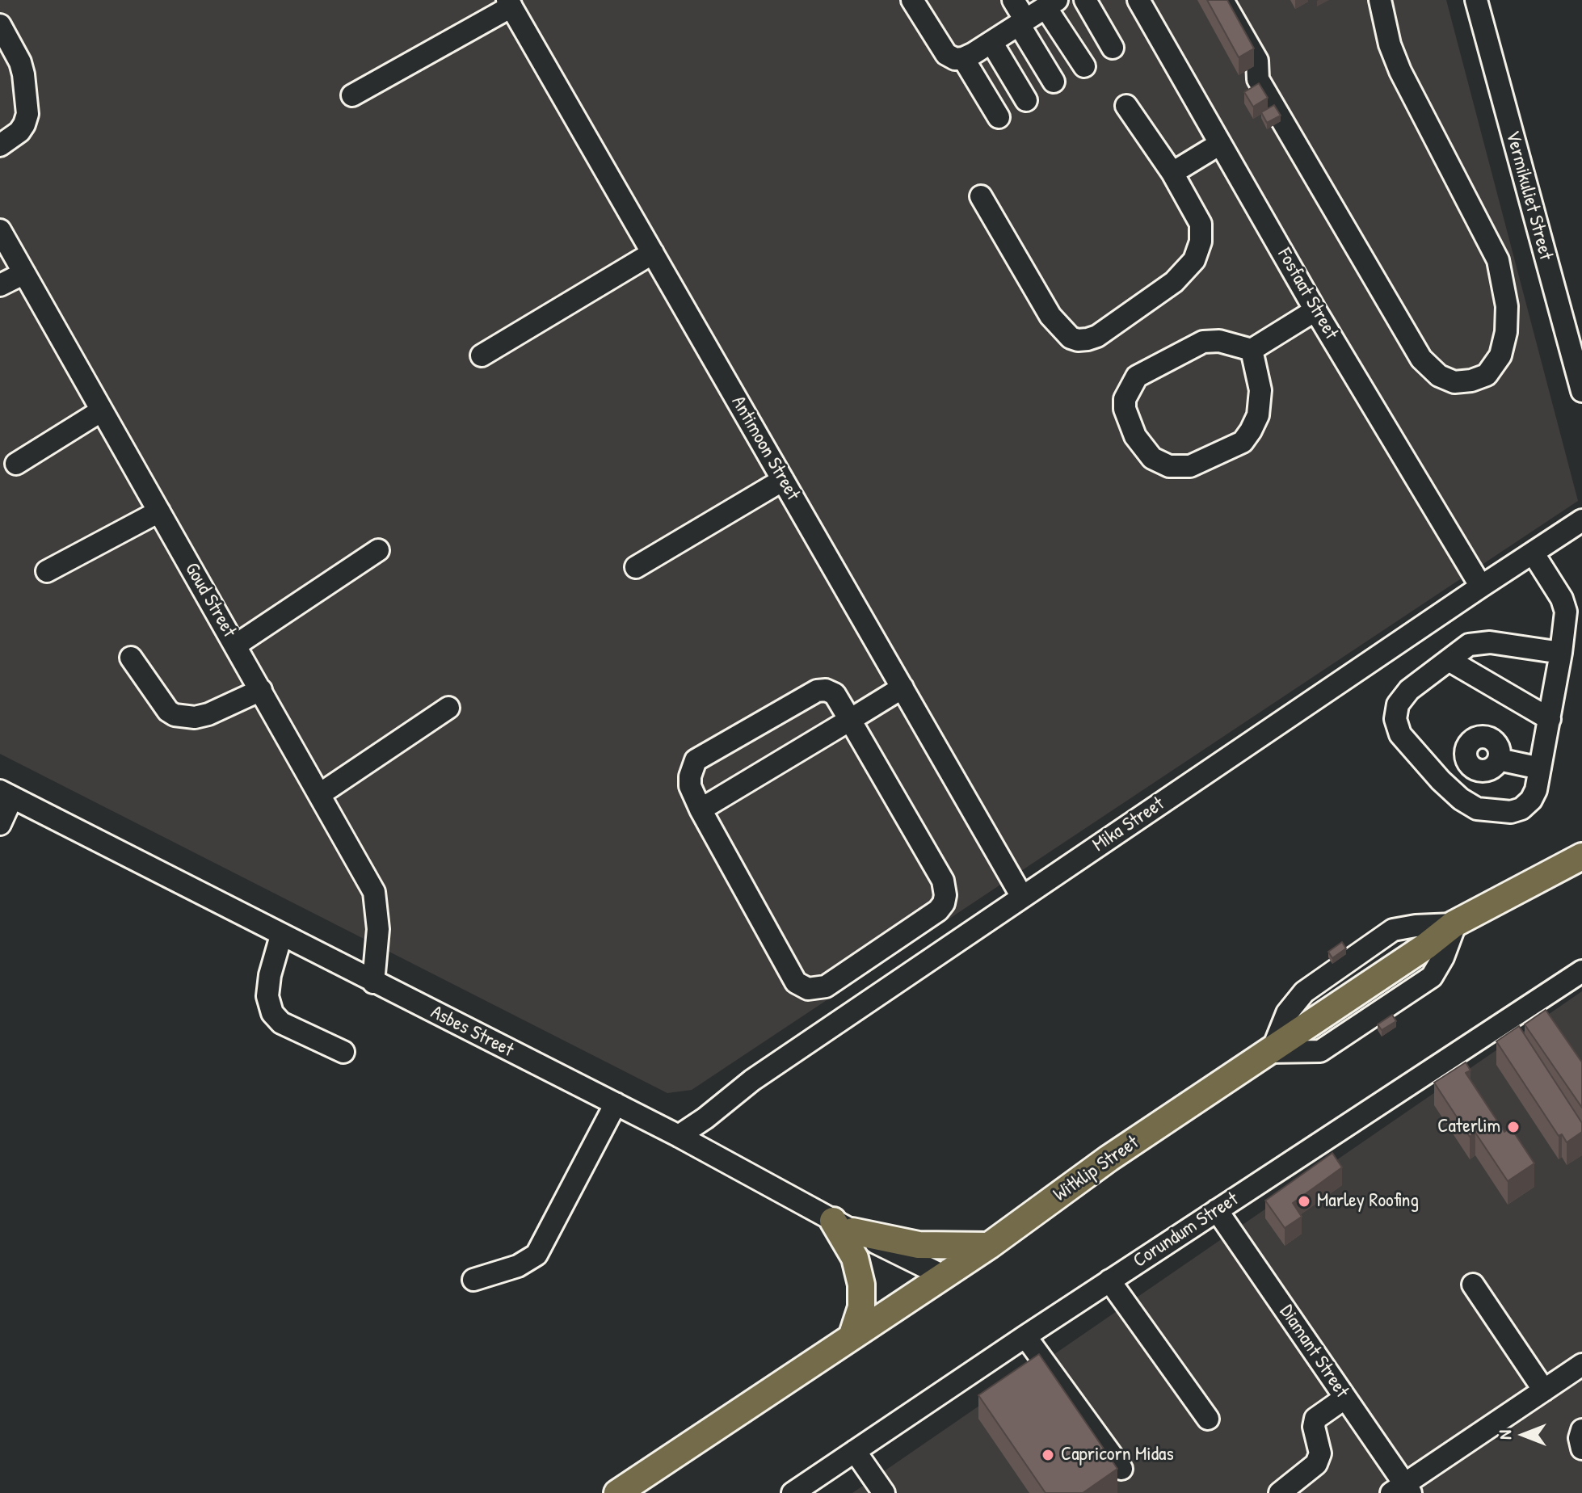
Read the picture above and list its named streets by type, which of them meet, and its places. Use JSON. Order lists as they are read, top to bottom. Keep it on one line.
{"streets":{"main road":["Witklip Street"],"street":["Vermikuliet Street","Fosfaat Street","Antimoon Street","Goud Street","Mika Street","Asbes Street","Corundum Street","Diamant Street"]},"crossings":[["Fosfaat Street","Mika Street"],["Antimoon Street","Mika Street"],["Goud Street","Asbes Street"],["Mika Street","Asbes Street"],["Asbes Street","Witklip Street"],["Corundum Street","Diamant Street"]],"places":["Caterlim","Marley Roofing","Capricorn Midas"],"north":"left"}
